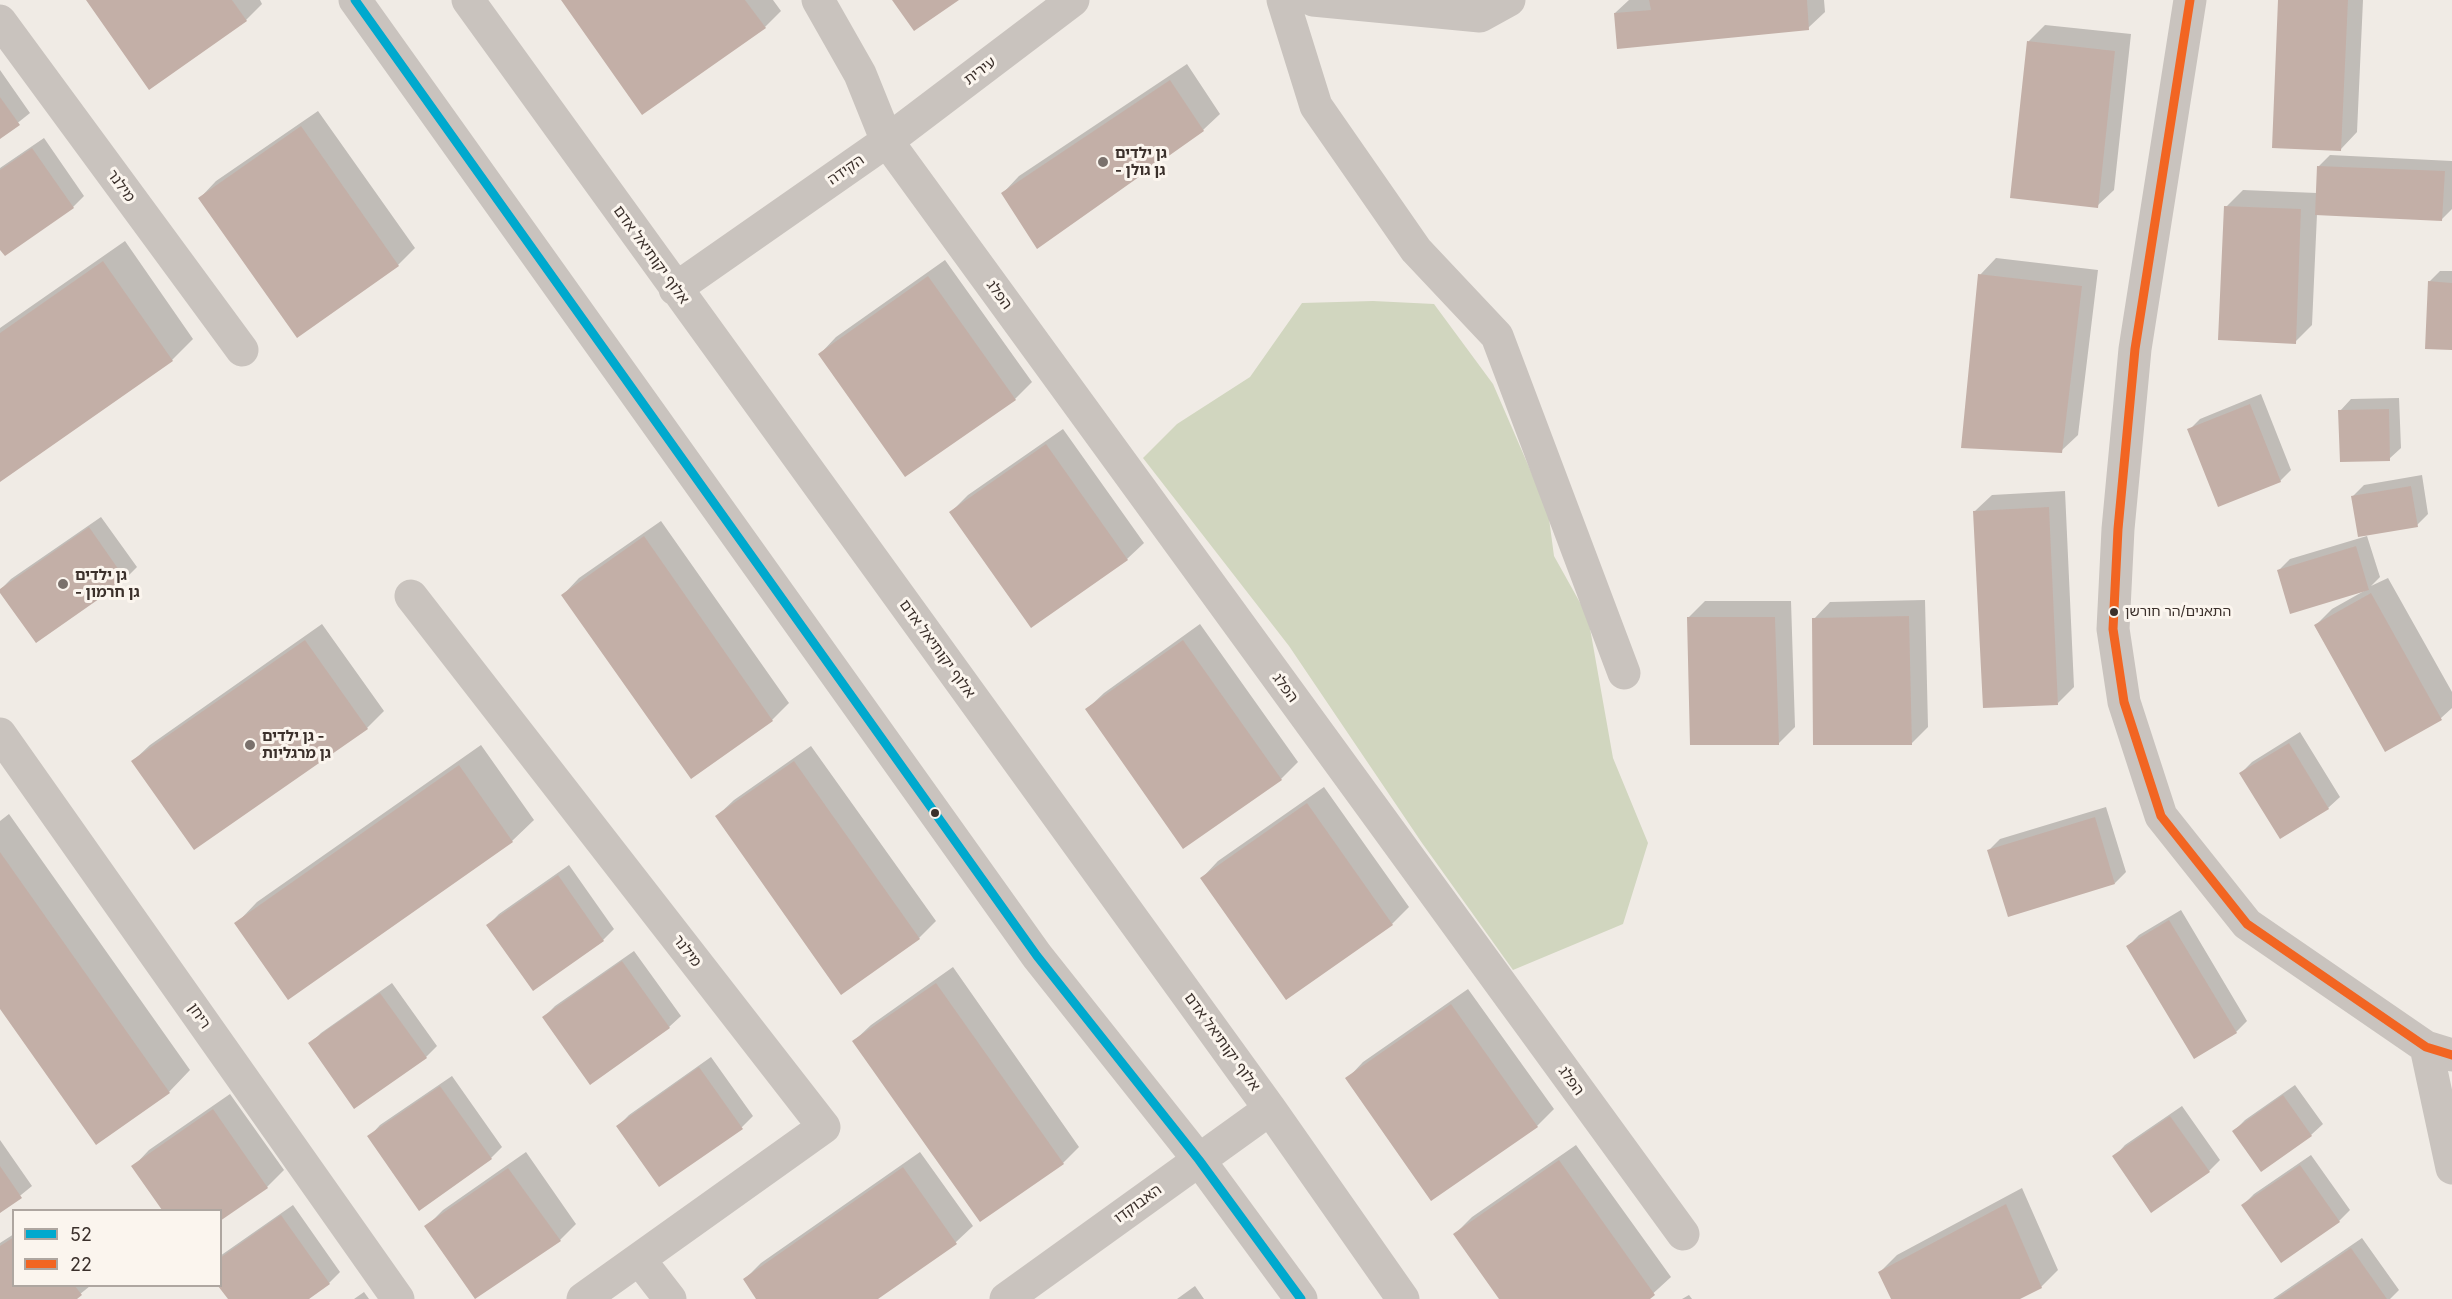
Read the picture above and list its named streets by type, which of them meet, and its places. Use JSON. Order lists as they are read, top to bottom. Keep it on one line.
{"streets":{"street":["עירית","הקידה","מילנר","אלוף יקותיאל אדם","הפלג","ריחן","האבוקדו"]},"crossings":[["עירית","הקידה"],["עירית","הפלג"],["הקידה","אלוף יקותיאל אדם"],["הקידה","הפלג"],["אלוף יקותיאל אדם","האבוקדו"]],"places":["גן ילדים - גן גולן","גן ילדים - גן חרמון","התאנים/הר חורשן","גן ילדים - גן מרגליות"],"lines":["transit line 52","transit line 22"],"legend":["52","22"]}
